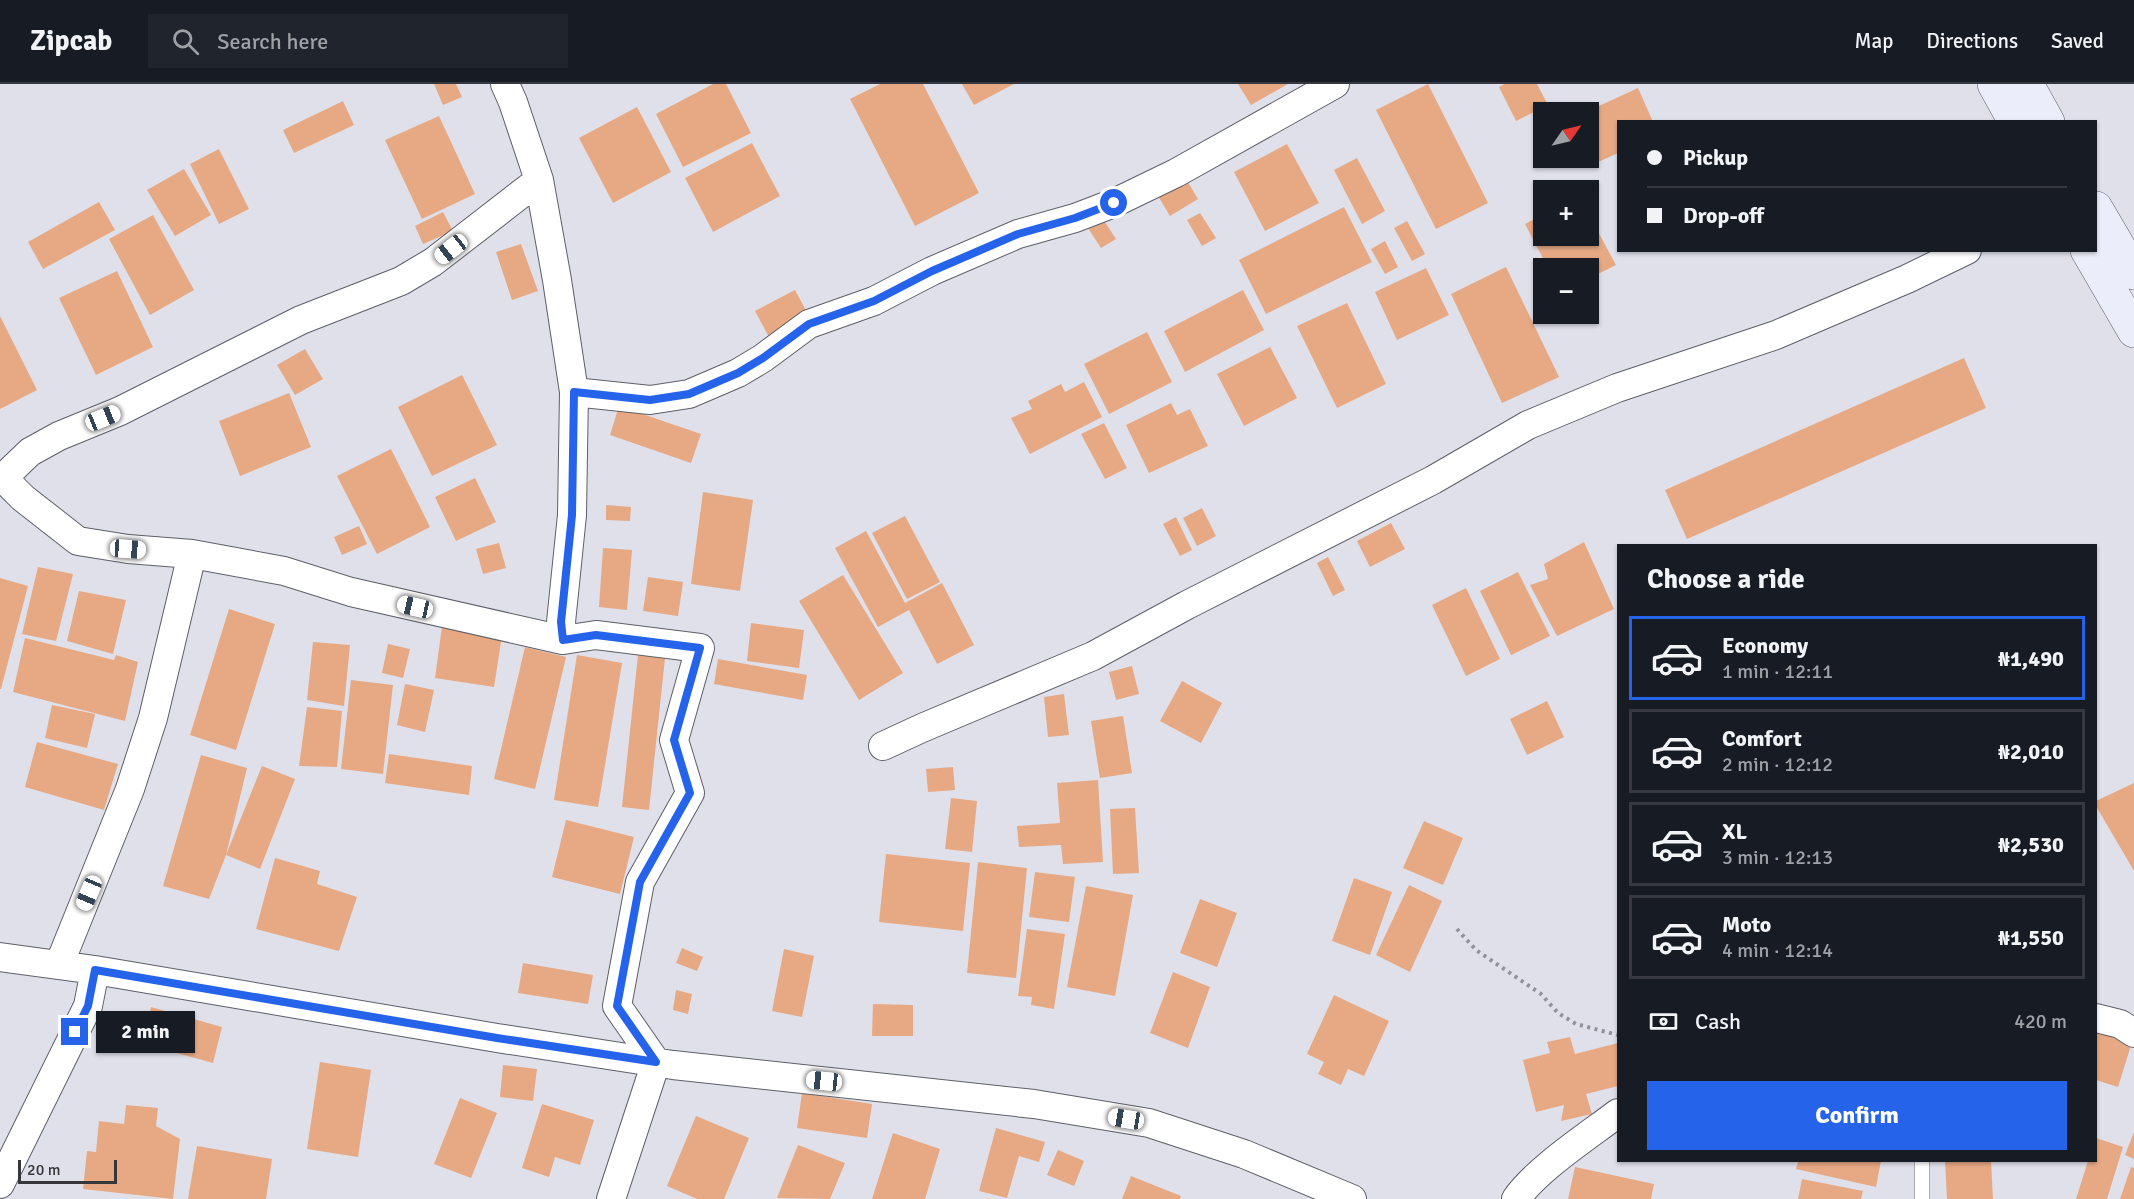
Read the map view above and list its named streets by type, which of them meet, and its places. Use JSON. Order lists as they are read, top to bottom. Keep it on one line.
{"scale_bar":"20 m","north":"top right","page":{"header":"Zipcab","search":"Search here","nav":["Map","Directions","Saved"],"map_buttons":["+","−"],"banner":["Pickup","Drop-off"],"heading":"Choose a ride","list":[{"name":"Economy","note":"1 min · 12:11","value":"₦1,490"},{"name":"Comfort","note":"2 min · 12:12","value":"₦2,010"},{"name":"XL","note":"3 min · 12:13","value":"₦2,530"},{"name":"Moto","note":"4 min · 12:14","value":"₦1,550"}],"pay":["Cash","420 m"],"bubble":"2 min","buttons":"Confirm","scale":"20 m"}}
